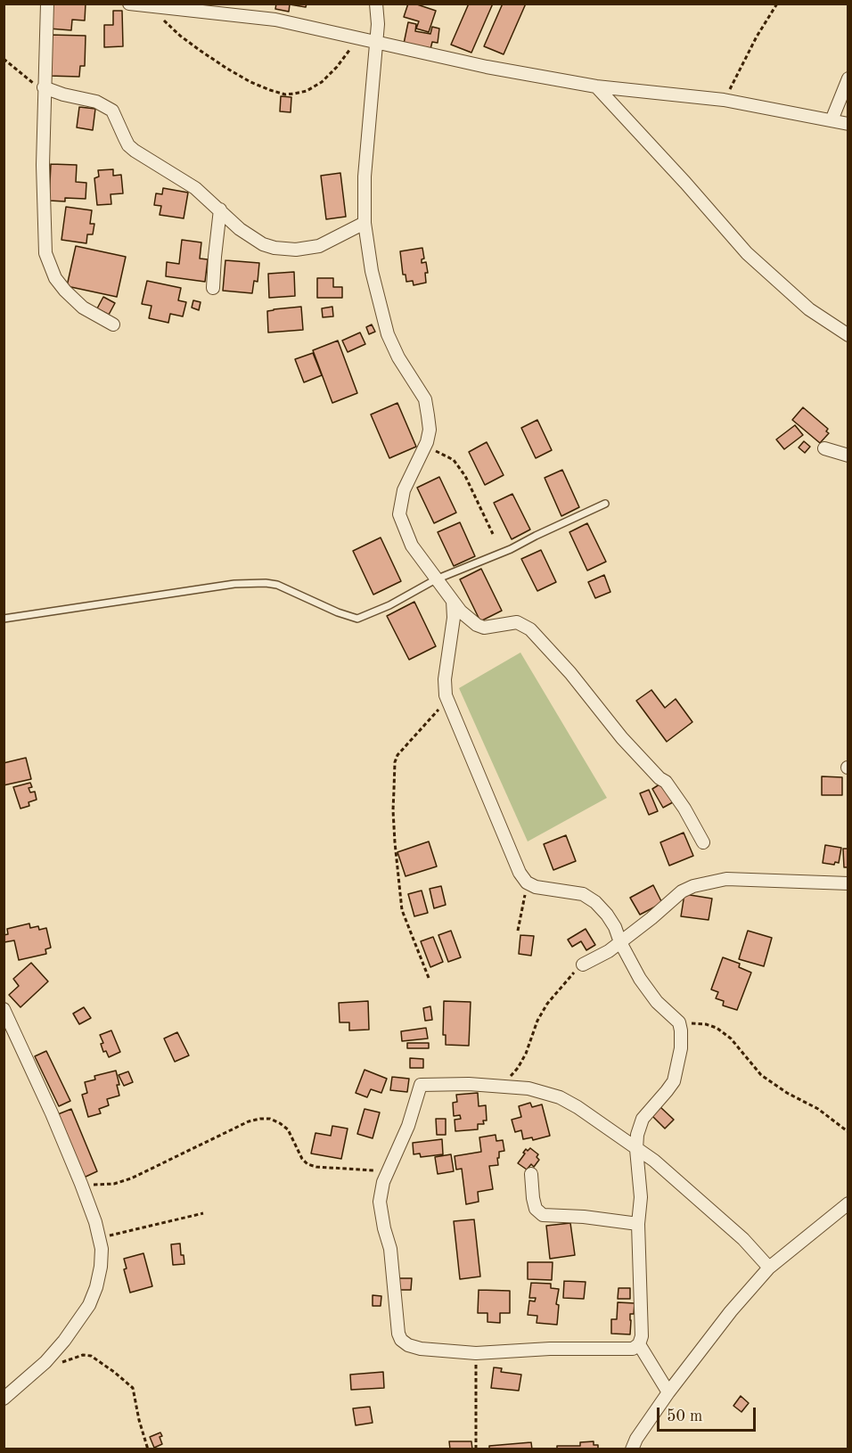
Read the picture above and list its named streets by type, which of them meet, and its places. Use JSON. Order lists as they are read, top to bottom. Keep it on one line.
{"scale_bar":"50 m"}
